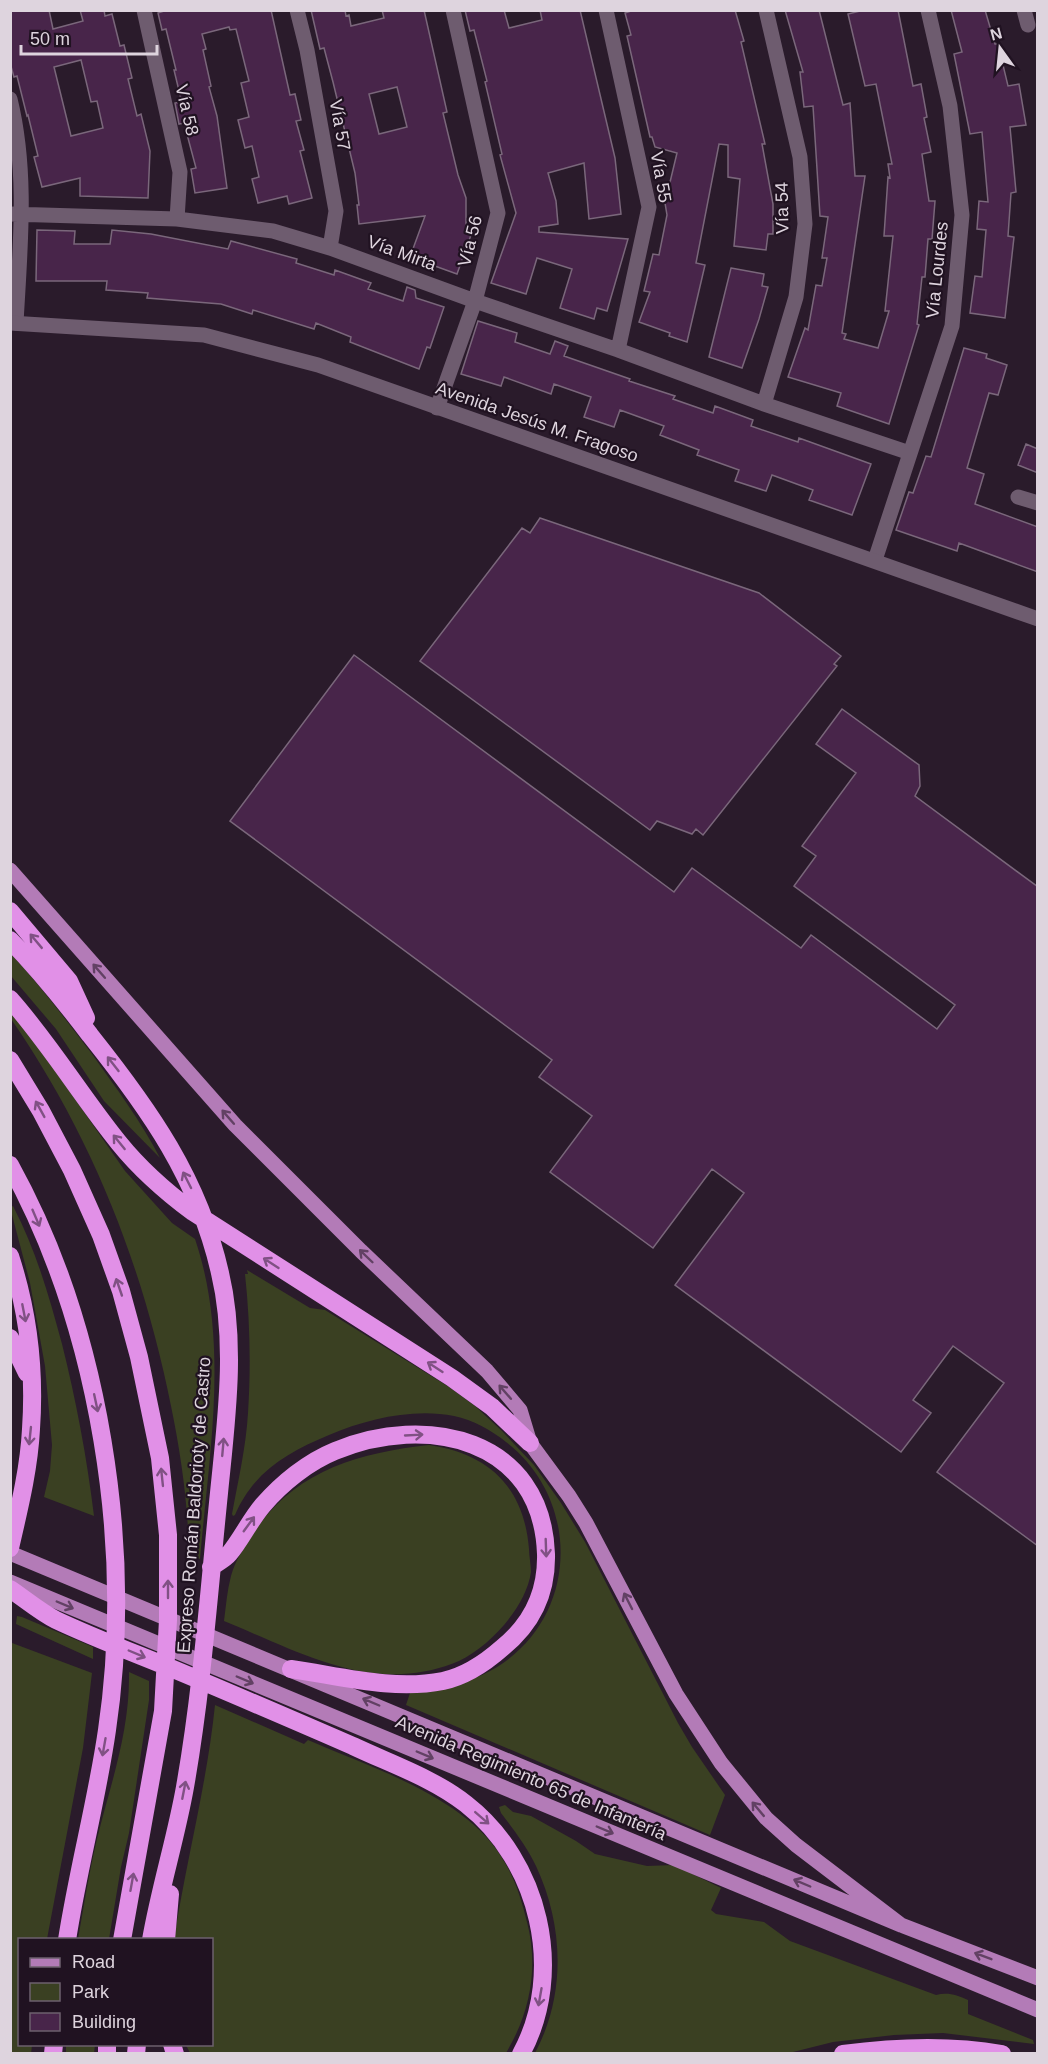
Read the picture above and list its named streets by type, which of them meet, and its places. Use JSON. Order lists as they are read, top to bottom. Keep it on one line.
{"streets":{"highway":["Expreso Román Baldorioty de Castro"],"main road":["Avenida Regimiento 65 de Infantería"],"street":["Vía 58","Vía 57","Vía 55","Vía 54","Vía 56","Vía Mirta","Vía Lourdes","Avenida Jesús M. Fragoso"]},"crossings":[["Vía 58","Vía Mirta"],["Vía 57","Vía Mirta"],["Vía 55","Vía Mirta"],["Vía 54","Vía Mirta"],["Vía 56","Vía Mirta"],["Vía 56","Avenida Jesús M. Fragoso"],["Vía Mirta","Vía Lourdes"],["Vía Lourdes","Avenida Jesús M. Fragoso"]],"legend":["Road","Park","Building"],"scale_bar":"50 m","north":"top"}
